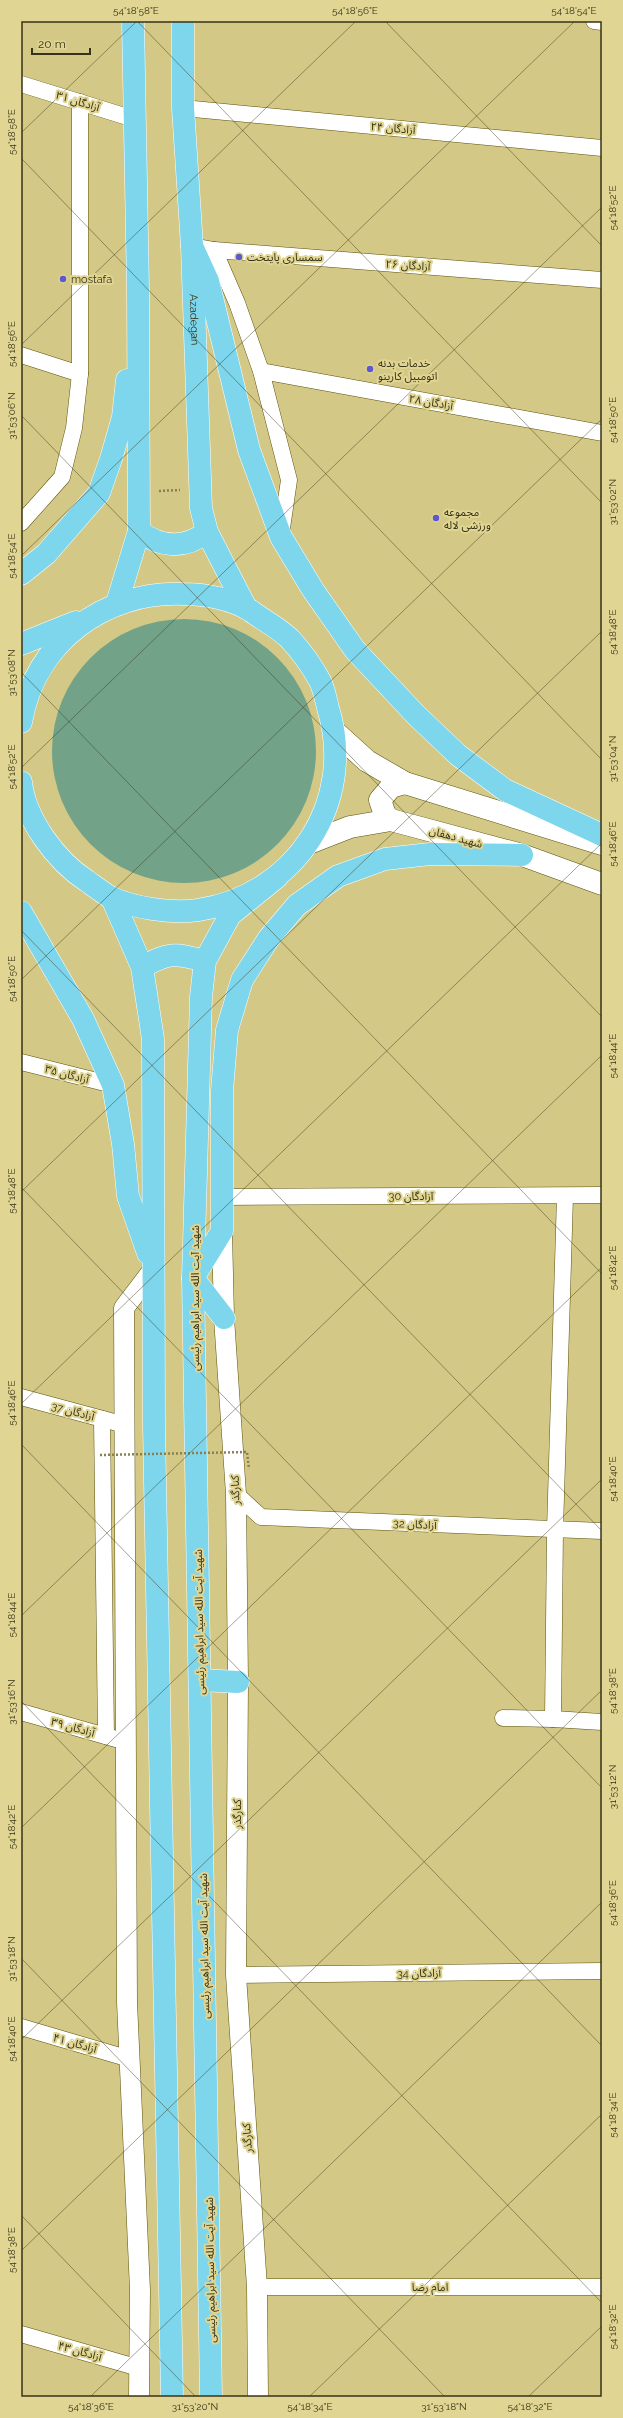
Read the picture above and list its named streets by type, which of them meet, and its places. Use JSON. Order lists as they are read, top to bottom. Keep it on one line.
{"streets":{"main road":["Azadegan","شهید دهقان","شهید آیت الله سید ابراهیم رئیسی"],"street":["۳۱ آزادگان","۲۴ آزادگان","۲۶ آزادگان","۲۸ آزادگان","آزادگان ۳۵","آزادگان 30","آزادگان 37","کنارگذر","آزادگان 32","آزادگان ۳۹","آزادگان 34","آزادگان ۴۱","امام رضا","آزادگان ۴۳"]},"crossings":[["۲۴ آزادگان","Azadegan"],["۲۶ آزادگان","Azadegan"],["کنارگذر","آزادگان 32"],["کنارگذر","آزادگان 34"],["کنارگذر","امام رضا"]],"places":["سمساری پایتخت","mostafa","خدمات بدنه اتومبیل کارینو","مجموعه ورزشی لاله"],"scale_bar":"20 m","coordinates":["54°18'58\"E","54°18'56\"E","54°18'54\"E","54°18'52\"E","31°53'06\"N","54°18'50\"E","31°53'02\"N","54°18'48\"E","31°53'08\"N","31°53'04\"N","54°18'46\"E","54°18'44\"E","54°18'42\"E","54°18'40\"E","54°18'38\"E","31°53'16\"N","31°53'12\"N","54°18'36\"E","31°53'18\"N","54°18'34\"E","54°18'32\"E","31°53'20\"N"]}
